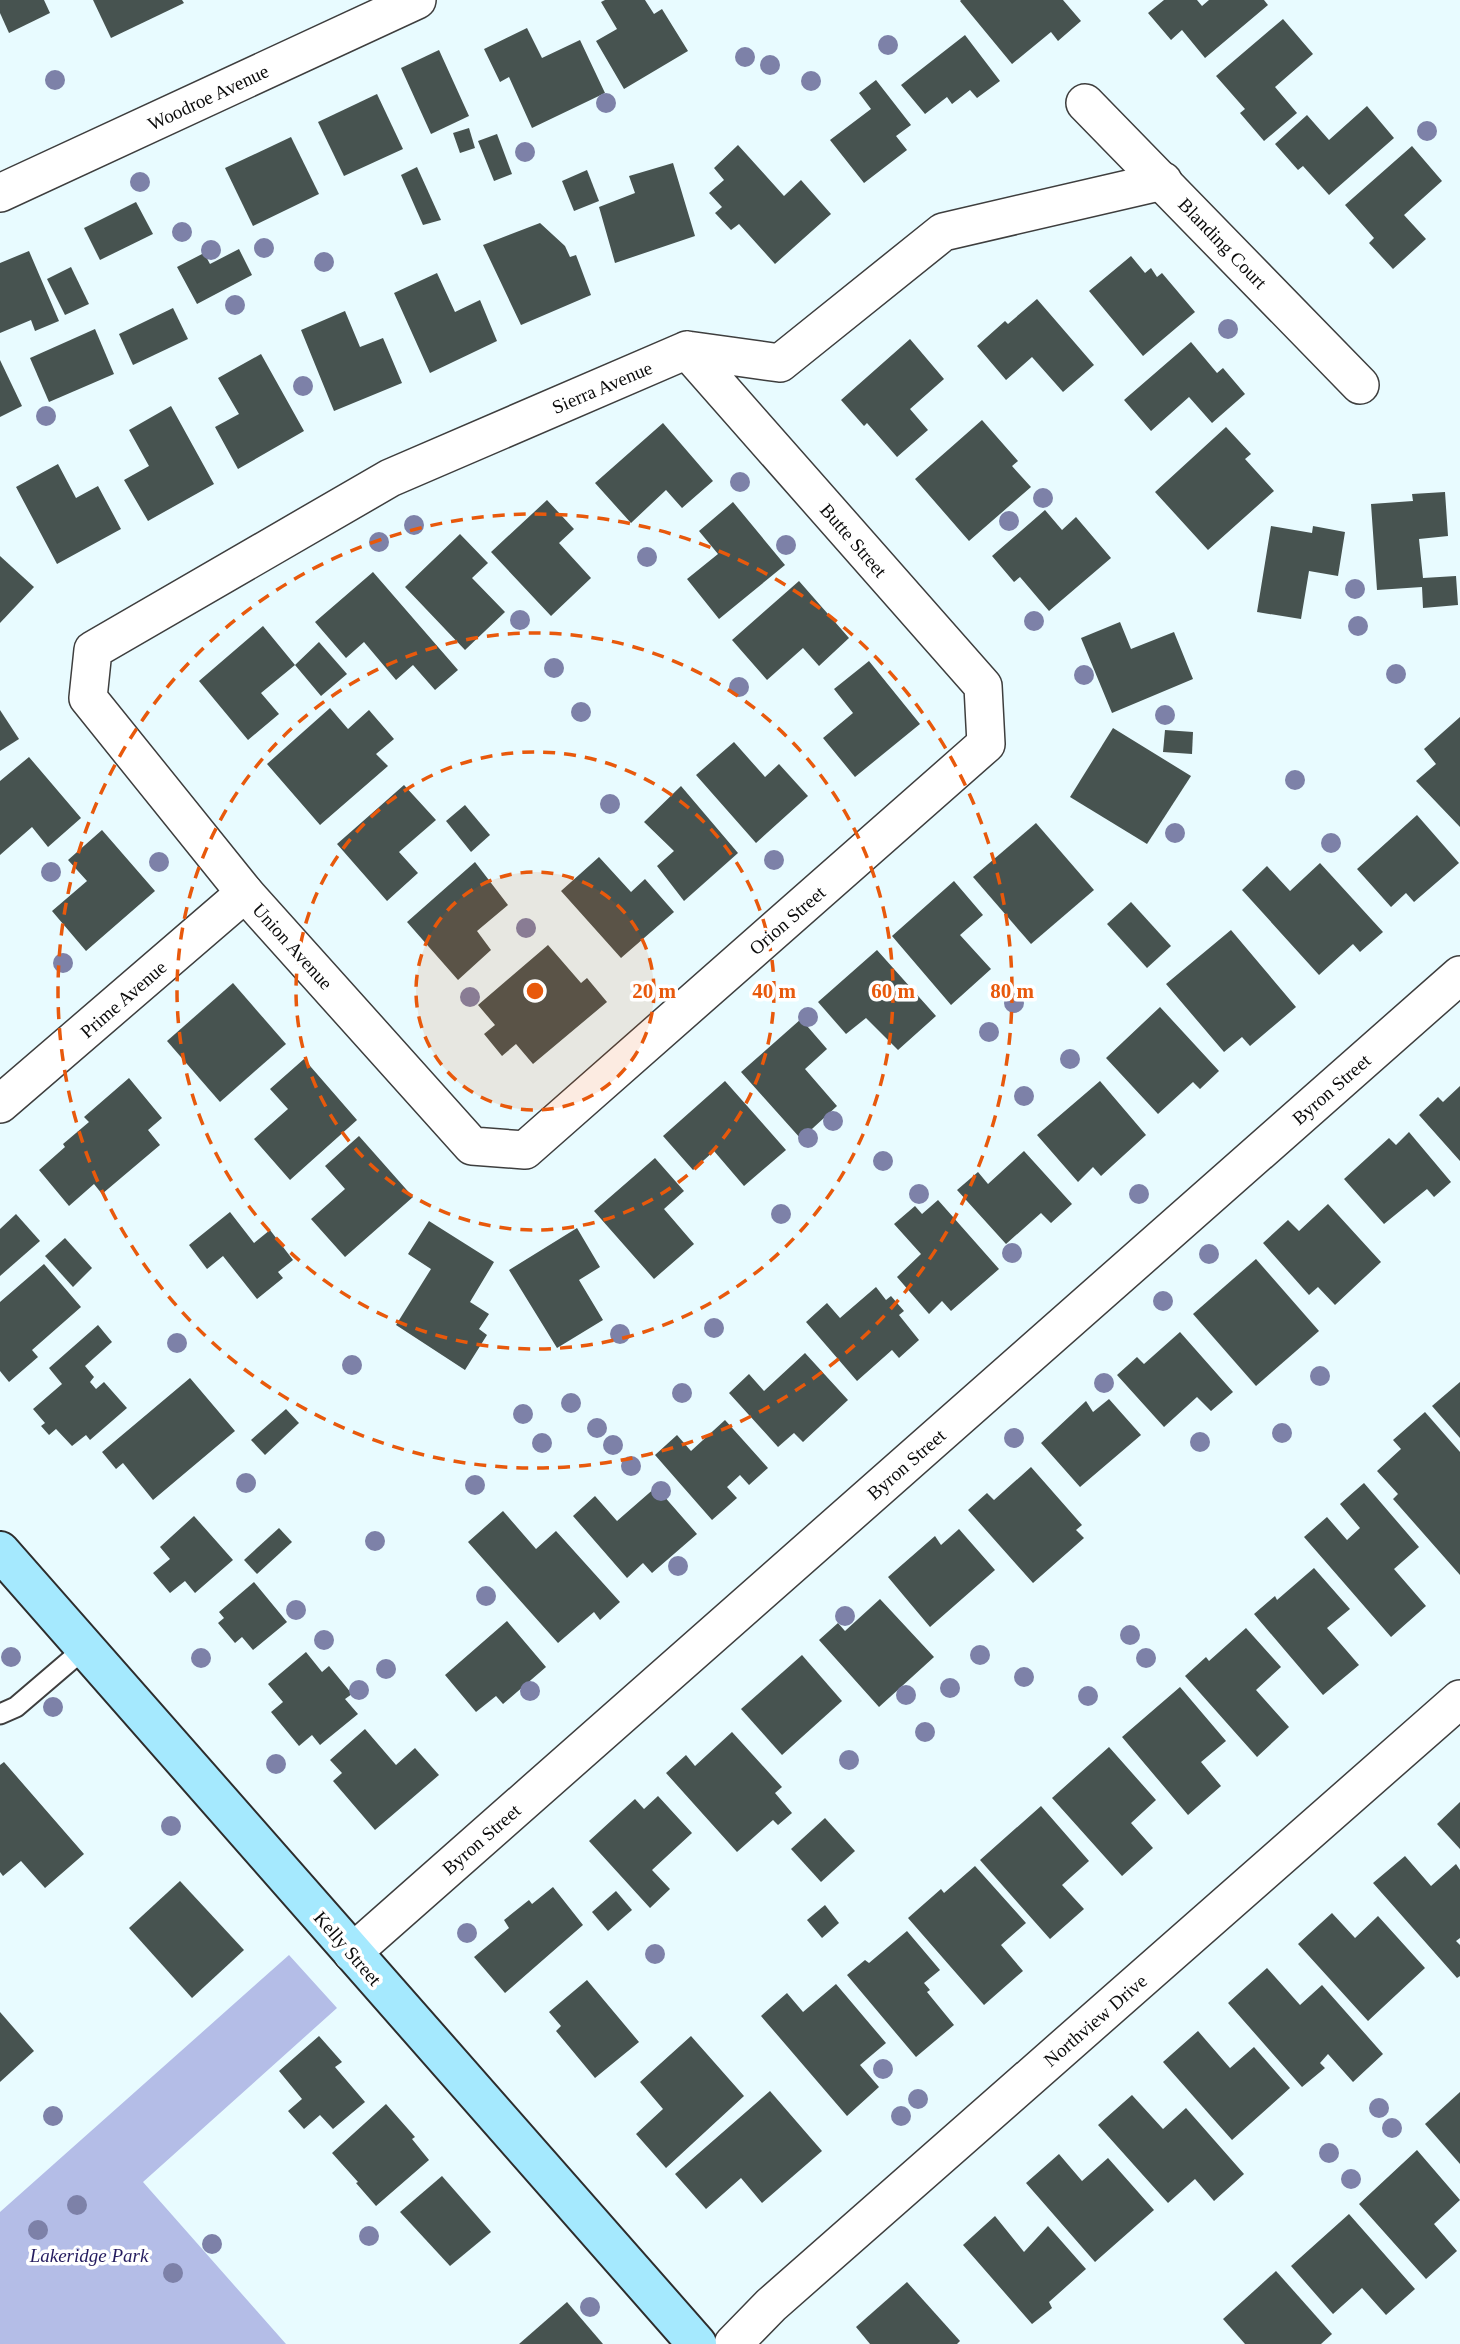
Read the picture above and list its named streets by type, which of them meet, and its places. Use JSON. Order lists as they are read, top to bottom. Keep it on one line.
{"streets":{"street":["Woodroe Avenue","Blanding Court","Sierra Avenue","Butte Street","Orion Street","Union Avenue","Prime Avenue","Byron Street","Kelly Street","Northview Drive"]},"crossings":[["Sierra Avenue","Butte Street"],["Sierra Avenue","Union Avenue"],["Butte Street","Orion Street"],["Orion Street","Union Avenue"],["Union Avenue","Prime Avenue"],["Byron Street","Kelly Street"]],"parks":["Lakeridge Park"],"rings":["20 m","40 m","60 m","80 m"]}
